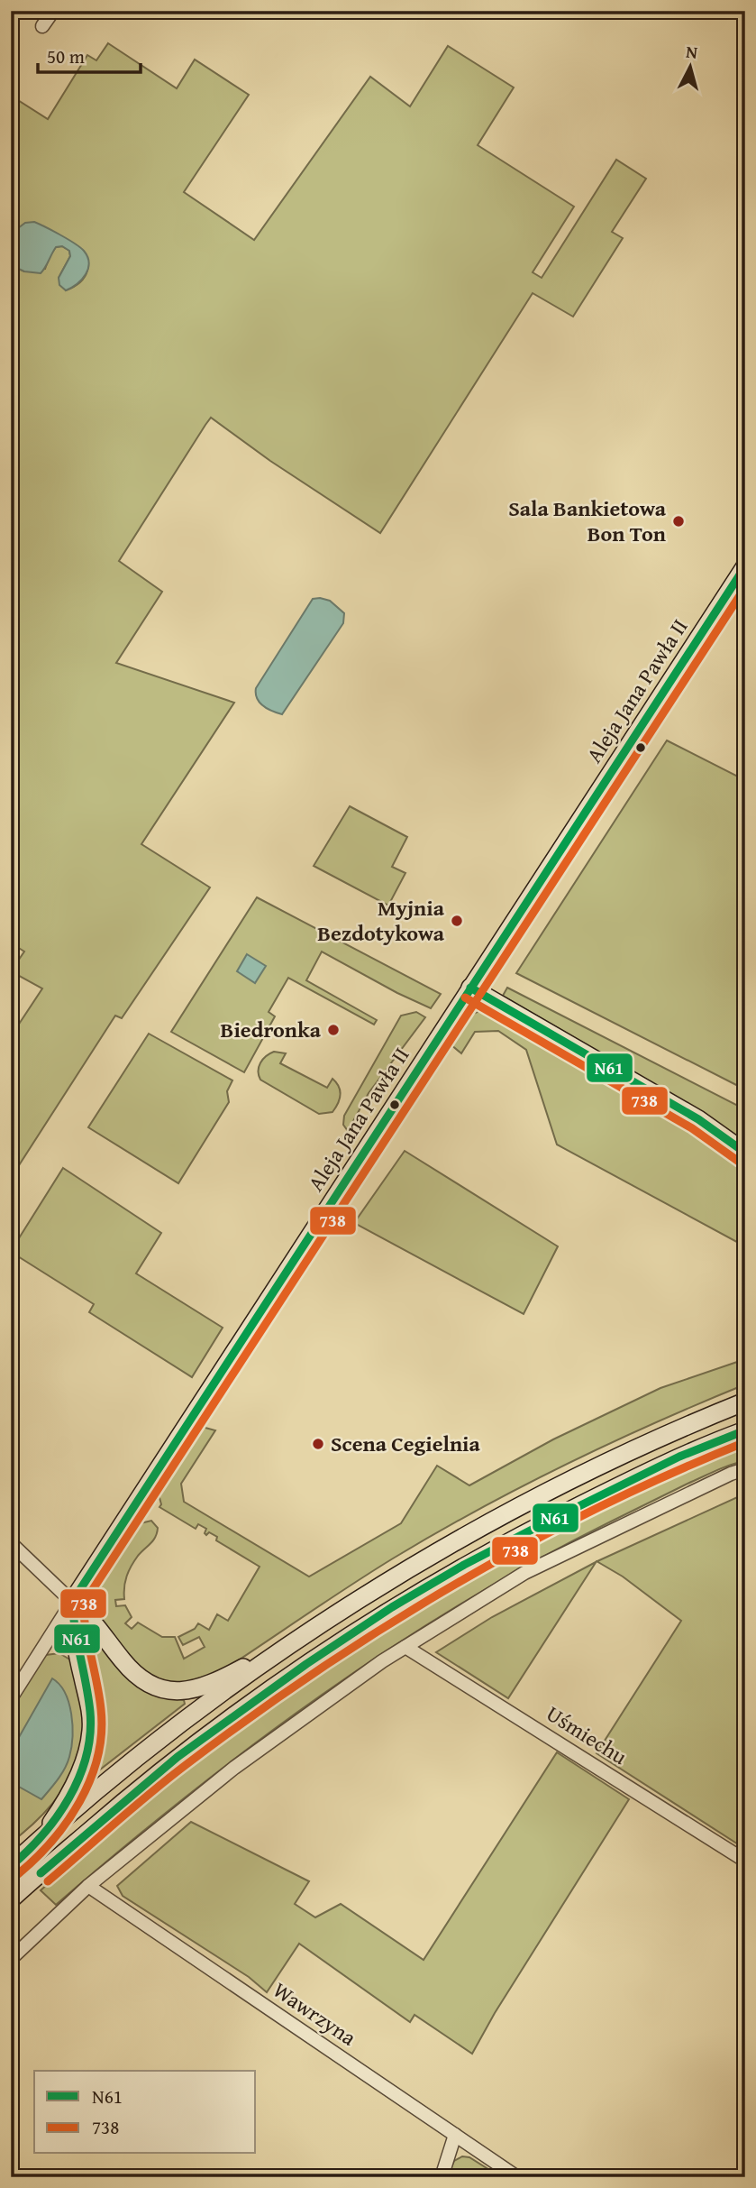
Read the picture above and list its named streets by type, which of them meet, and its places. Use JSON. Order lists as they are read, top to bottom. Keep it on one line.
{"streets":{"main road":["Aleja Jana Pawła II"],"street":["Uśmiechu","Wawrzyna"]},"places":["Sala Bankietowa Bon Ton","Myjnia Bezdotykowa","Biedronka","Scena Cegielnia"],"lines":["transit line N61","transit line 738"],"legend":["N61","738"],"scale_bar":"50 m","north":"top"}
